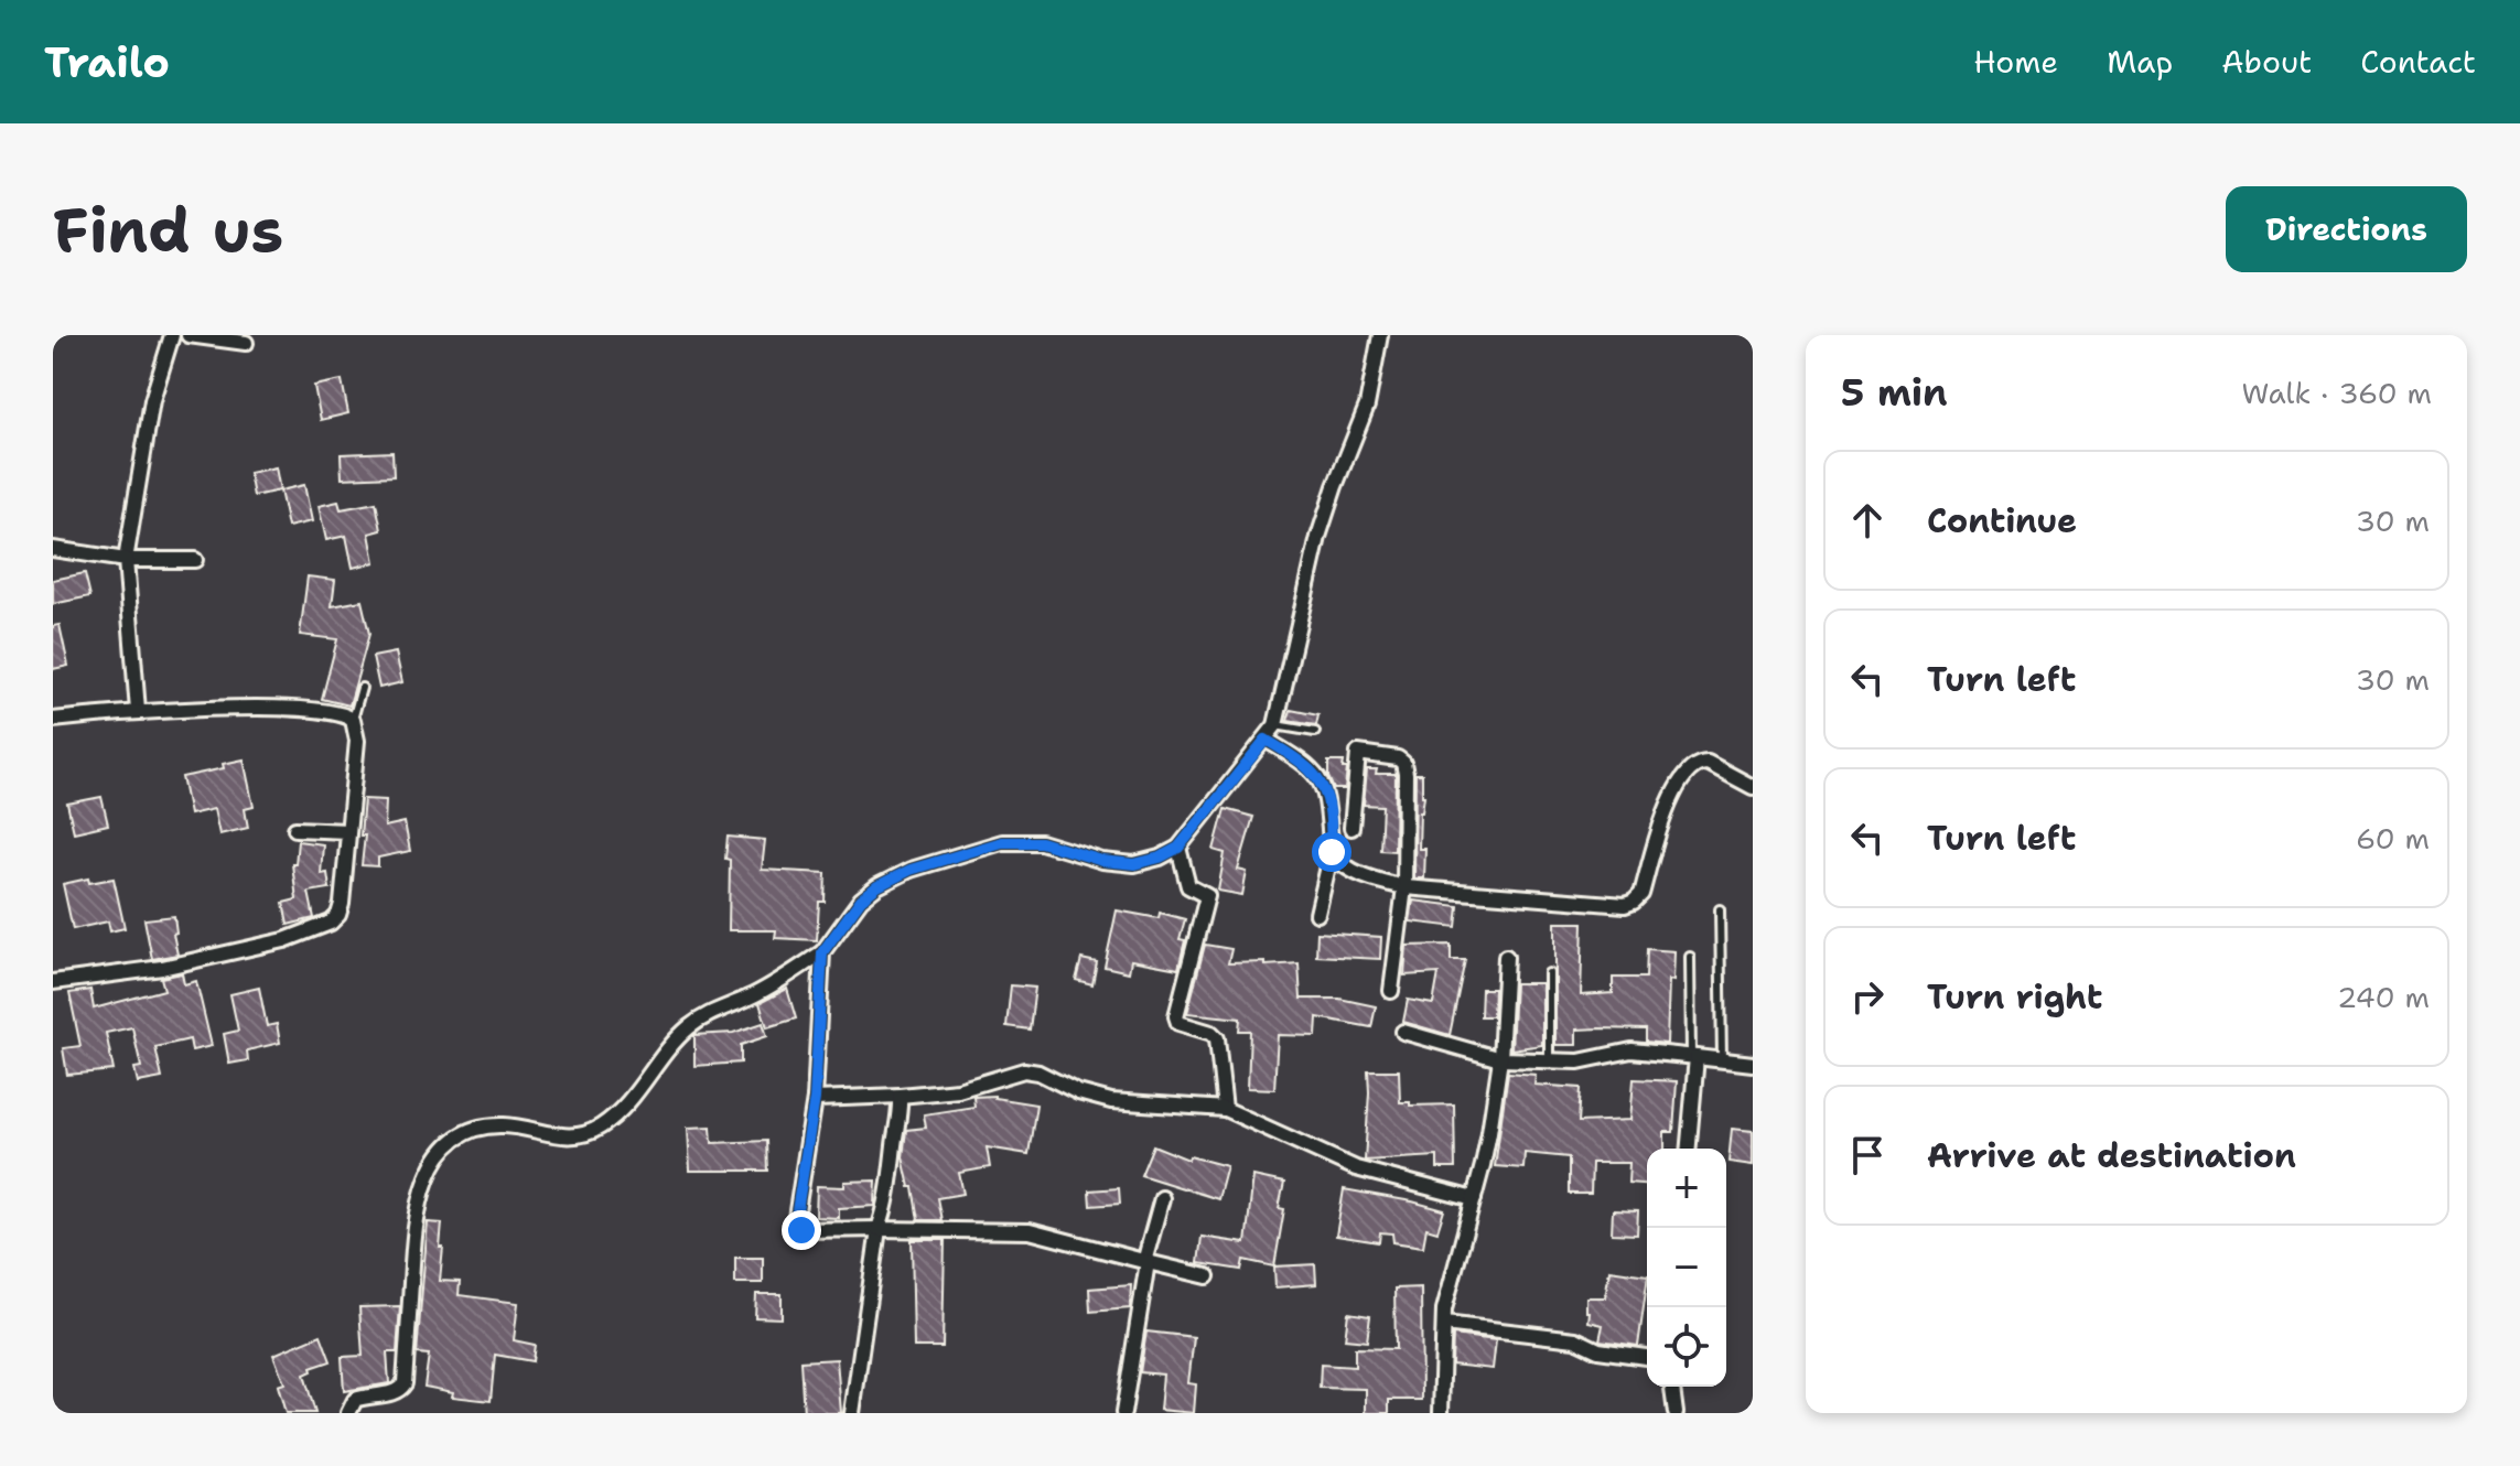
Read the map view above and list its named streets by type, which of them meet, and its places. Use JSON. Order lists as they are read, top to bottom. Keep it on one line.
{"page":{"header":"Trailo","nav":["Home","Map","About","Contact"],"buttons":"Directions","title":"Find us","heading":["5 min","Walk · 360 m"],"list":[["Continue","30 m"],["Turn left","30 m"],["Turn left","60 m"],["Turn right","240 m"],"Arrive at destination"],"map_buttons":["+","−"]}}
